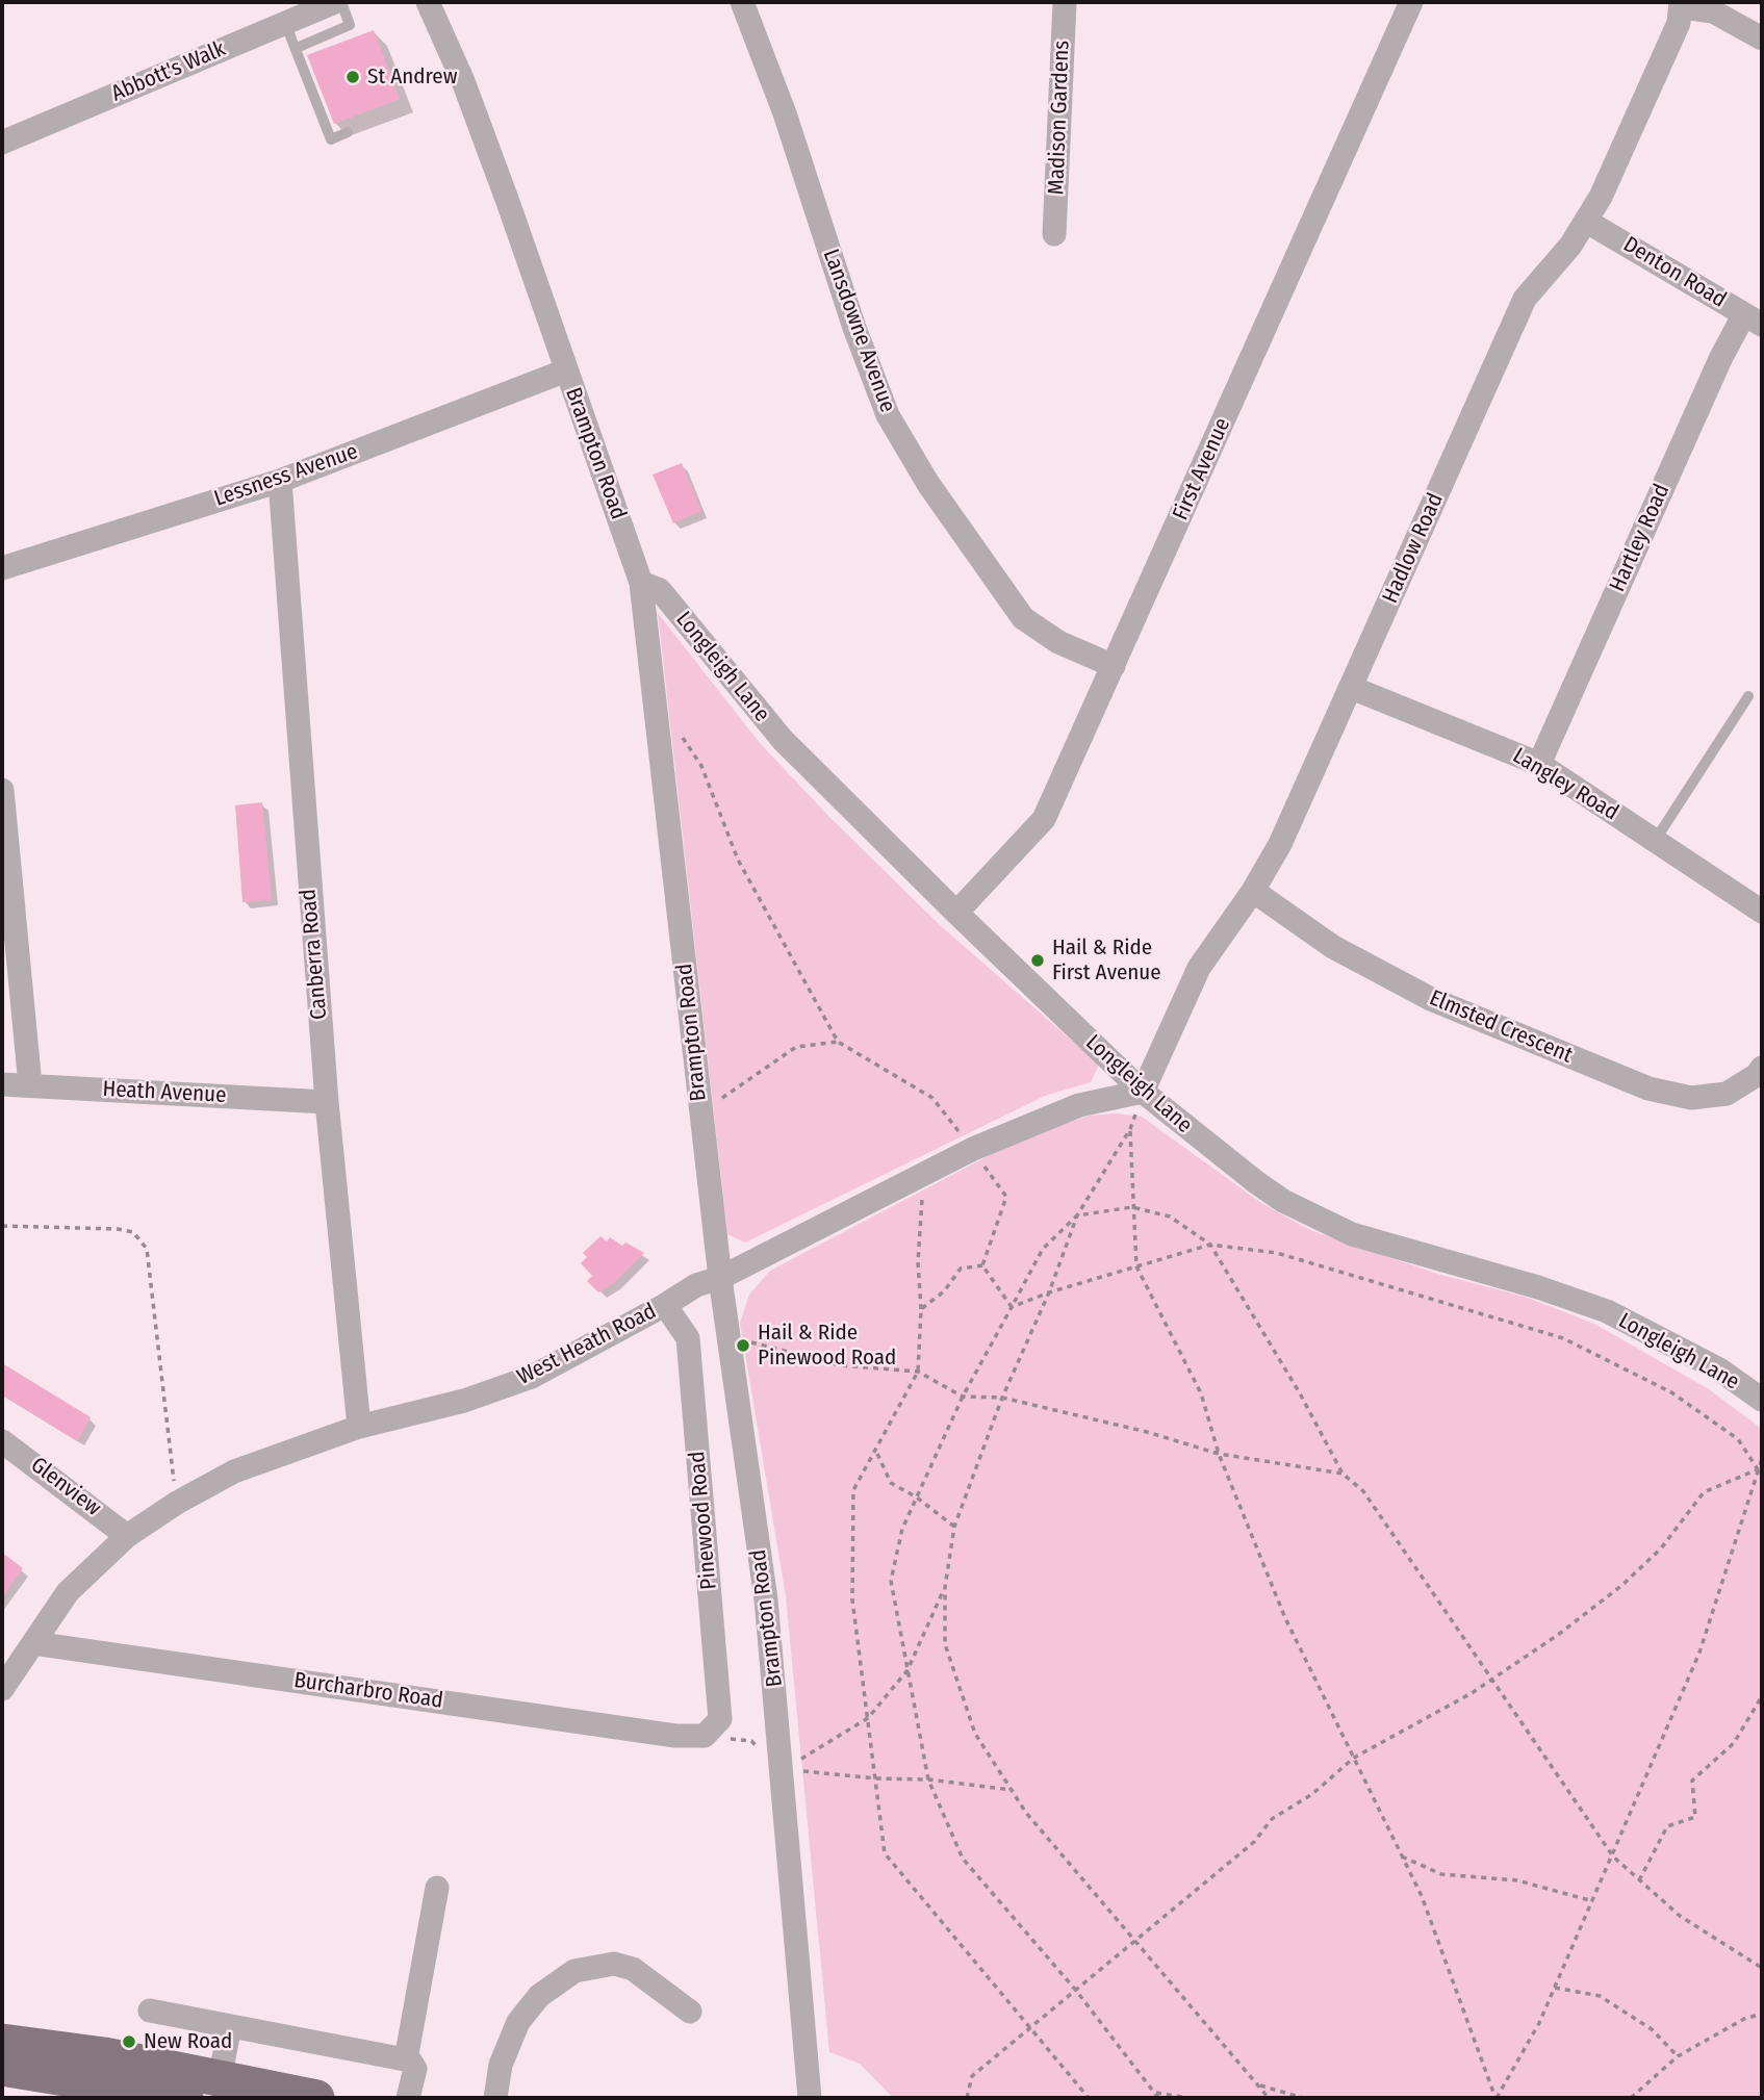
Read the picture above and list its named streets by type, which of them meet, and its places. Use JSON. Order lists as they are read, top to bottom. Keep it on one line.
{"streets":{"street":["Abbott's Walk","Madison Gardens","Denton Road","Lansdowne Avenue","Brampton Road","First Avenue","Lessness Avenue","Hartley Road","Hadlow Road","Longleigh Lane","Langley Road","Canberra Road","Elmsted Crescent","Heath Avenue","West Heath Road","Glenview","Pinewood Road","Burcharbro Road"]},"crossings":[["Denton Road","Hartley Road"],["Denton Road","Hadlow Road"],["Lansdowne Avenue","First Avenue"],["Brampton Road","Lessness Avenue"],["Brampton Road","Longleigh Lane"],["Brampton Road","West Heath Road"],["First Avenue","Longleigh Lane"],["Lessness Avenue","Canberra Road"],["Hartley Road","Langley Road"],["Hadlow Road","Longleigh Lane"],["Hadlow Road","Langley Road"],["Hadlow Road","Elmsted Crescent"],["Hadlow Road","West Heath Road"],["Longleigh Lane","West Heath Road"],["Canberra Road","Heath Avenue"],["Canberra Road","West Heath Road"],["West Heath Road","Glenview"],["West Heath Road","Pinewood Road"],["West Heath Road","Burcharbro Road"],["Pinewood Road","Burcharbro Road"]],"places":["St Andrew","Hail & Ride First Avenue","Hail & Ride Pinewood Road","New Road"]}
